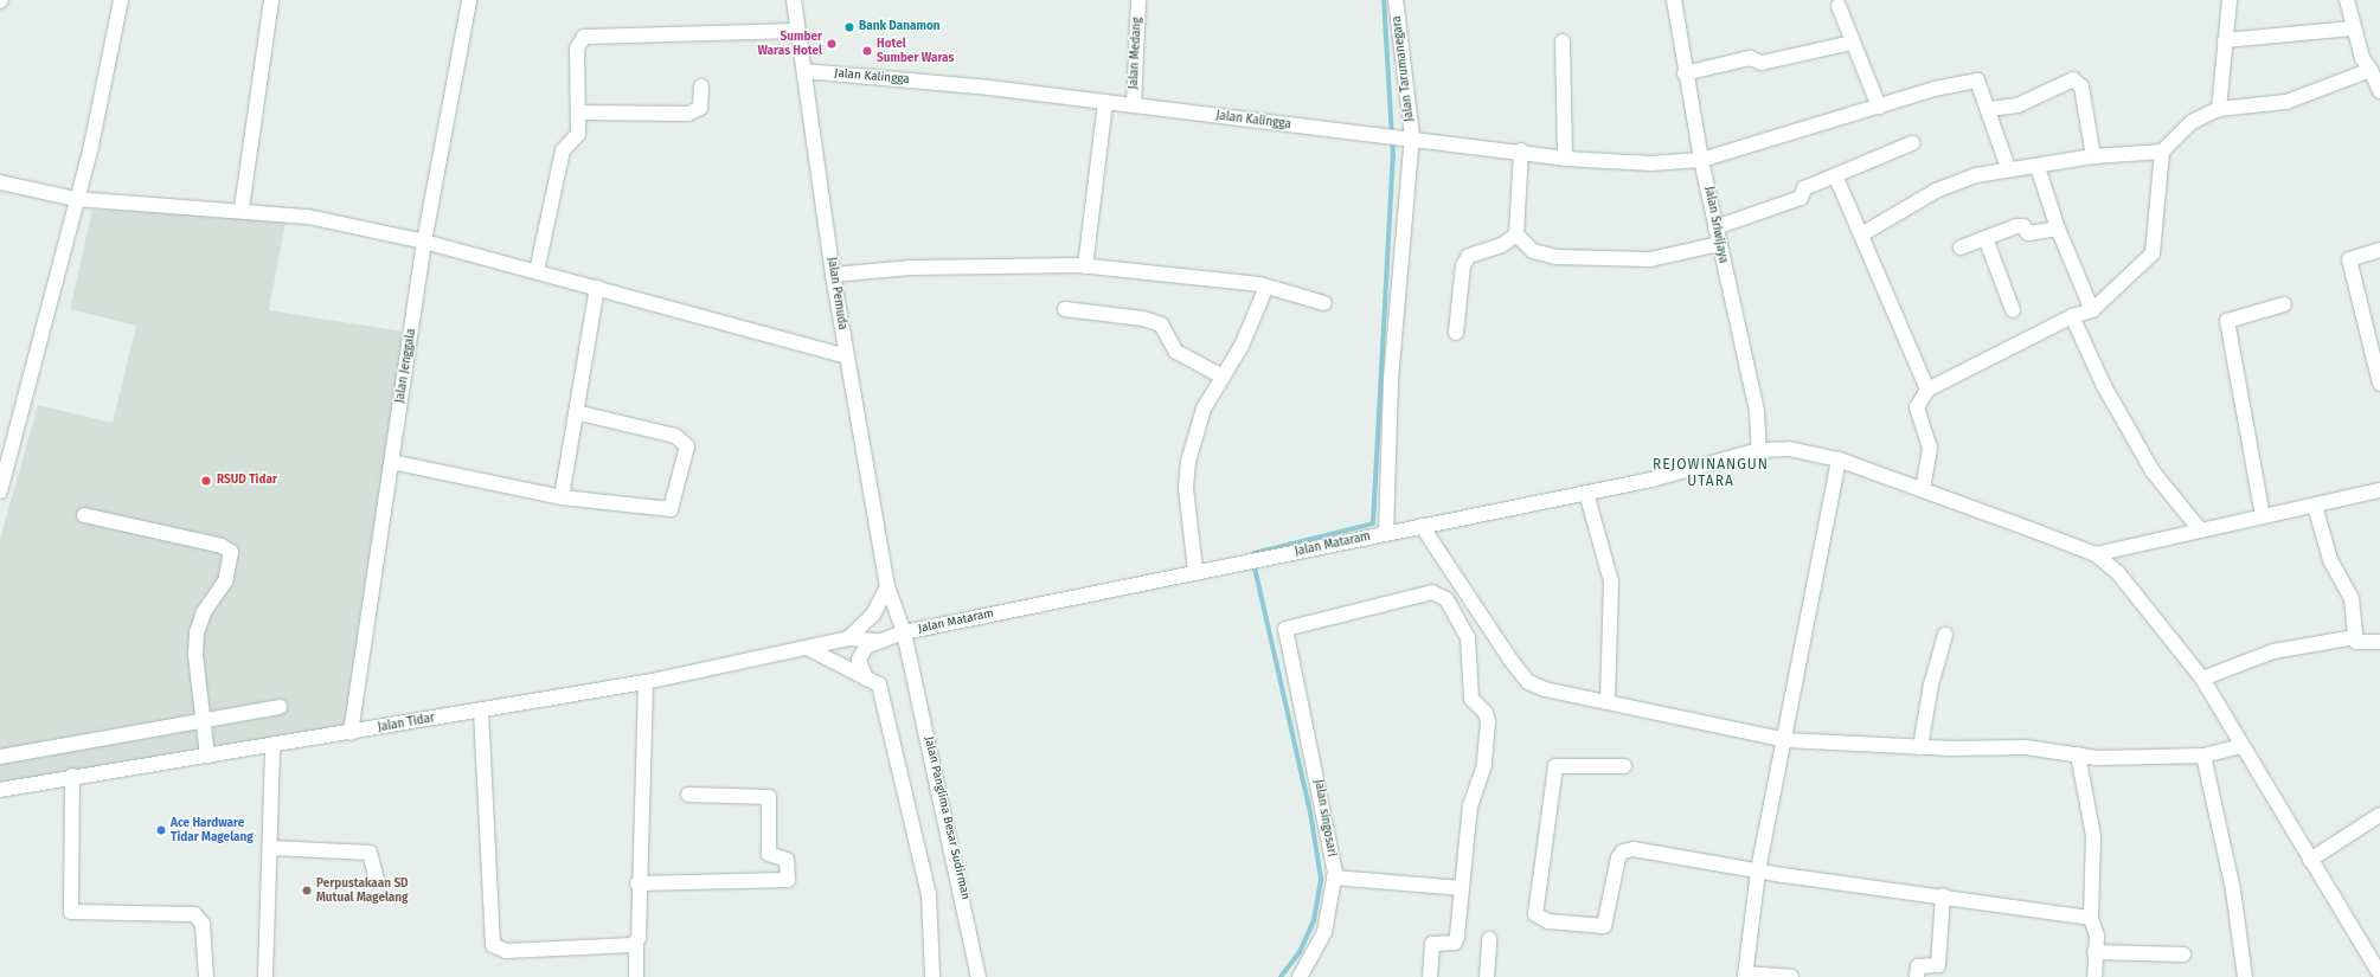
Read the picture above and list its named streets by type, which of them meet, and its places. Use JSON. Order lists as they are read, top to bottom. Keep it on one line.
{"streets":{"street":["Jalan Medang","Jalan Tarumanegara","Jalan Kalingga","Jalan Sriwijaya","Jalan Pemuda","Jalan Jenggala","Jalan Mataram","Jalan Tidar","Jalan Panglima Besar Sudirman","jalan singosari"]},"crossings":[["Jalan Medang","Jalan Kalingga"],["Jalan Tarumanegara","Jalan Kalingga"],["Jalan Tarumanegara","Jalan Mataram"],["Jalan Kalingga","Jalan Sriwijaya"],["Jalan Kalingga","Jalan Pemuda"],["Jalan Sriwijaya","Jalan Mataram"],["Jalan Pemuda","Jalan Mataram"],["Jalan Pemuda","Jalan Panglima Besar Sudirman"],["Jalan Jenggala","Jalan Tidar"],["Jalan Mataram","Jalan Panglima Besar Sudirman"]],"districts":["REJOWINANGUN UTARA"],"places":["Bank Danamon","Sumber Waras Hotel","Hotel Sumber Waras","RSUD Tidar","Ace Hardware Tidar Magelang","Perpustakaan SD Mutual Magelang"]}
